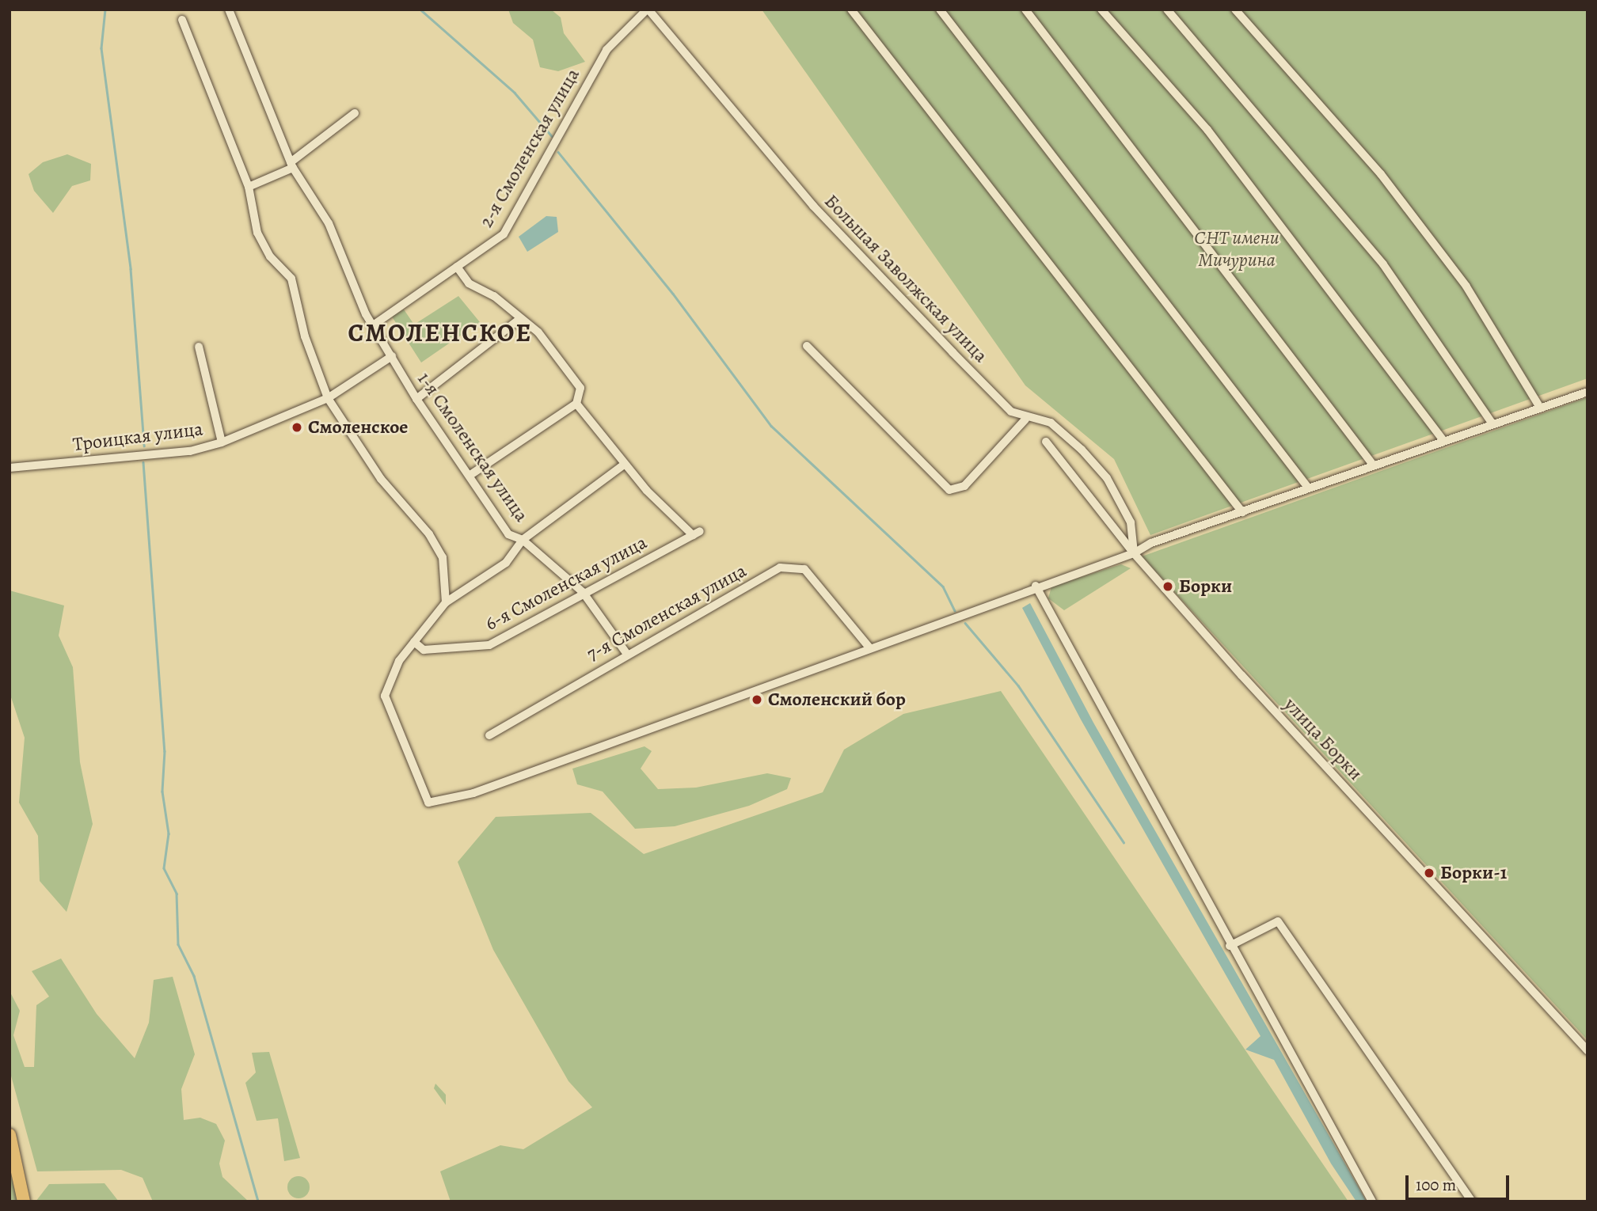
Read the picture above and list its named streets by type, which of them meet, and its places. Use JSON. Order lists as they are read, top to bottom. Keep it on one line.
{"streets":{"street":["2-я Смоленская улица","Большая Заволжская улица","Троицкая улица","1-я Смоленская улица","6-я Смоленская улица","7-я Смоленская улица","улица Борки"]},"crossings":[["2-я Смоленская улица","Большая Заволжская улица"],["2-я Смоленская улица","1-я Смоленская улица"],["Большая Заволжская улица","улица Борки"],["1-я Смоленская улица","6-я Смоленская улица"],["1-я Смоленская улица","7-я Смоленская улица"]],"districts":["СМОЛЕНСКОЕ"],"parks":["СНТ имени Мичурина"],"places":["Смоленское","Борки","Смоленский бор","Борки-1"],"scale_bar":"100 m"}
